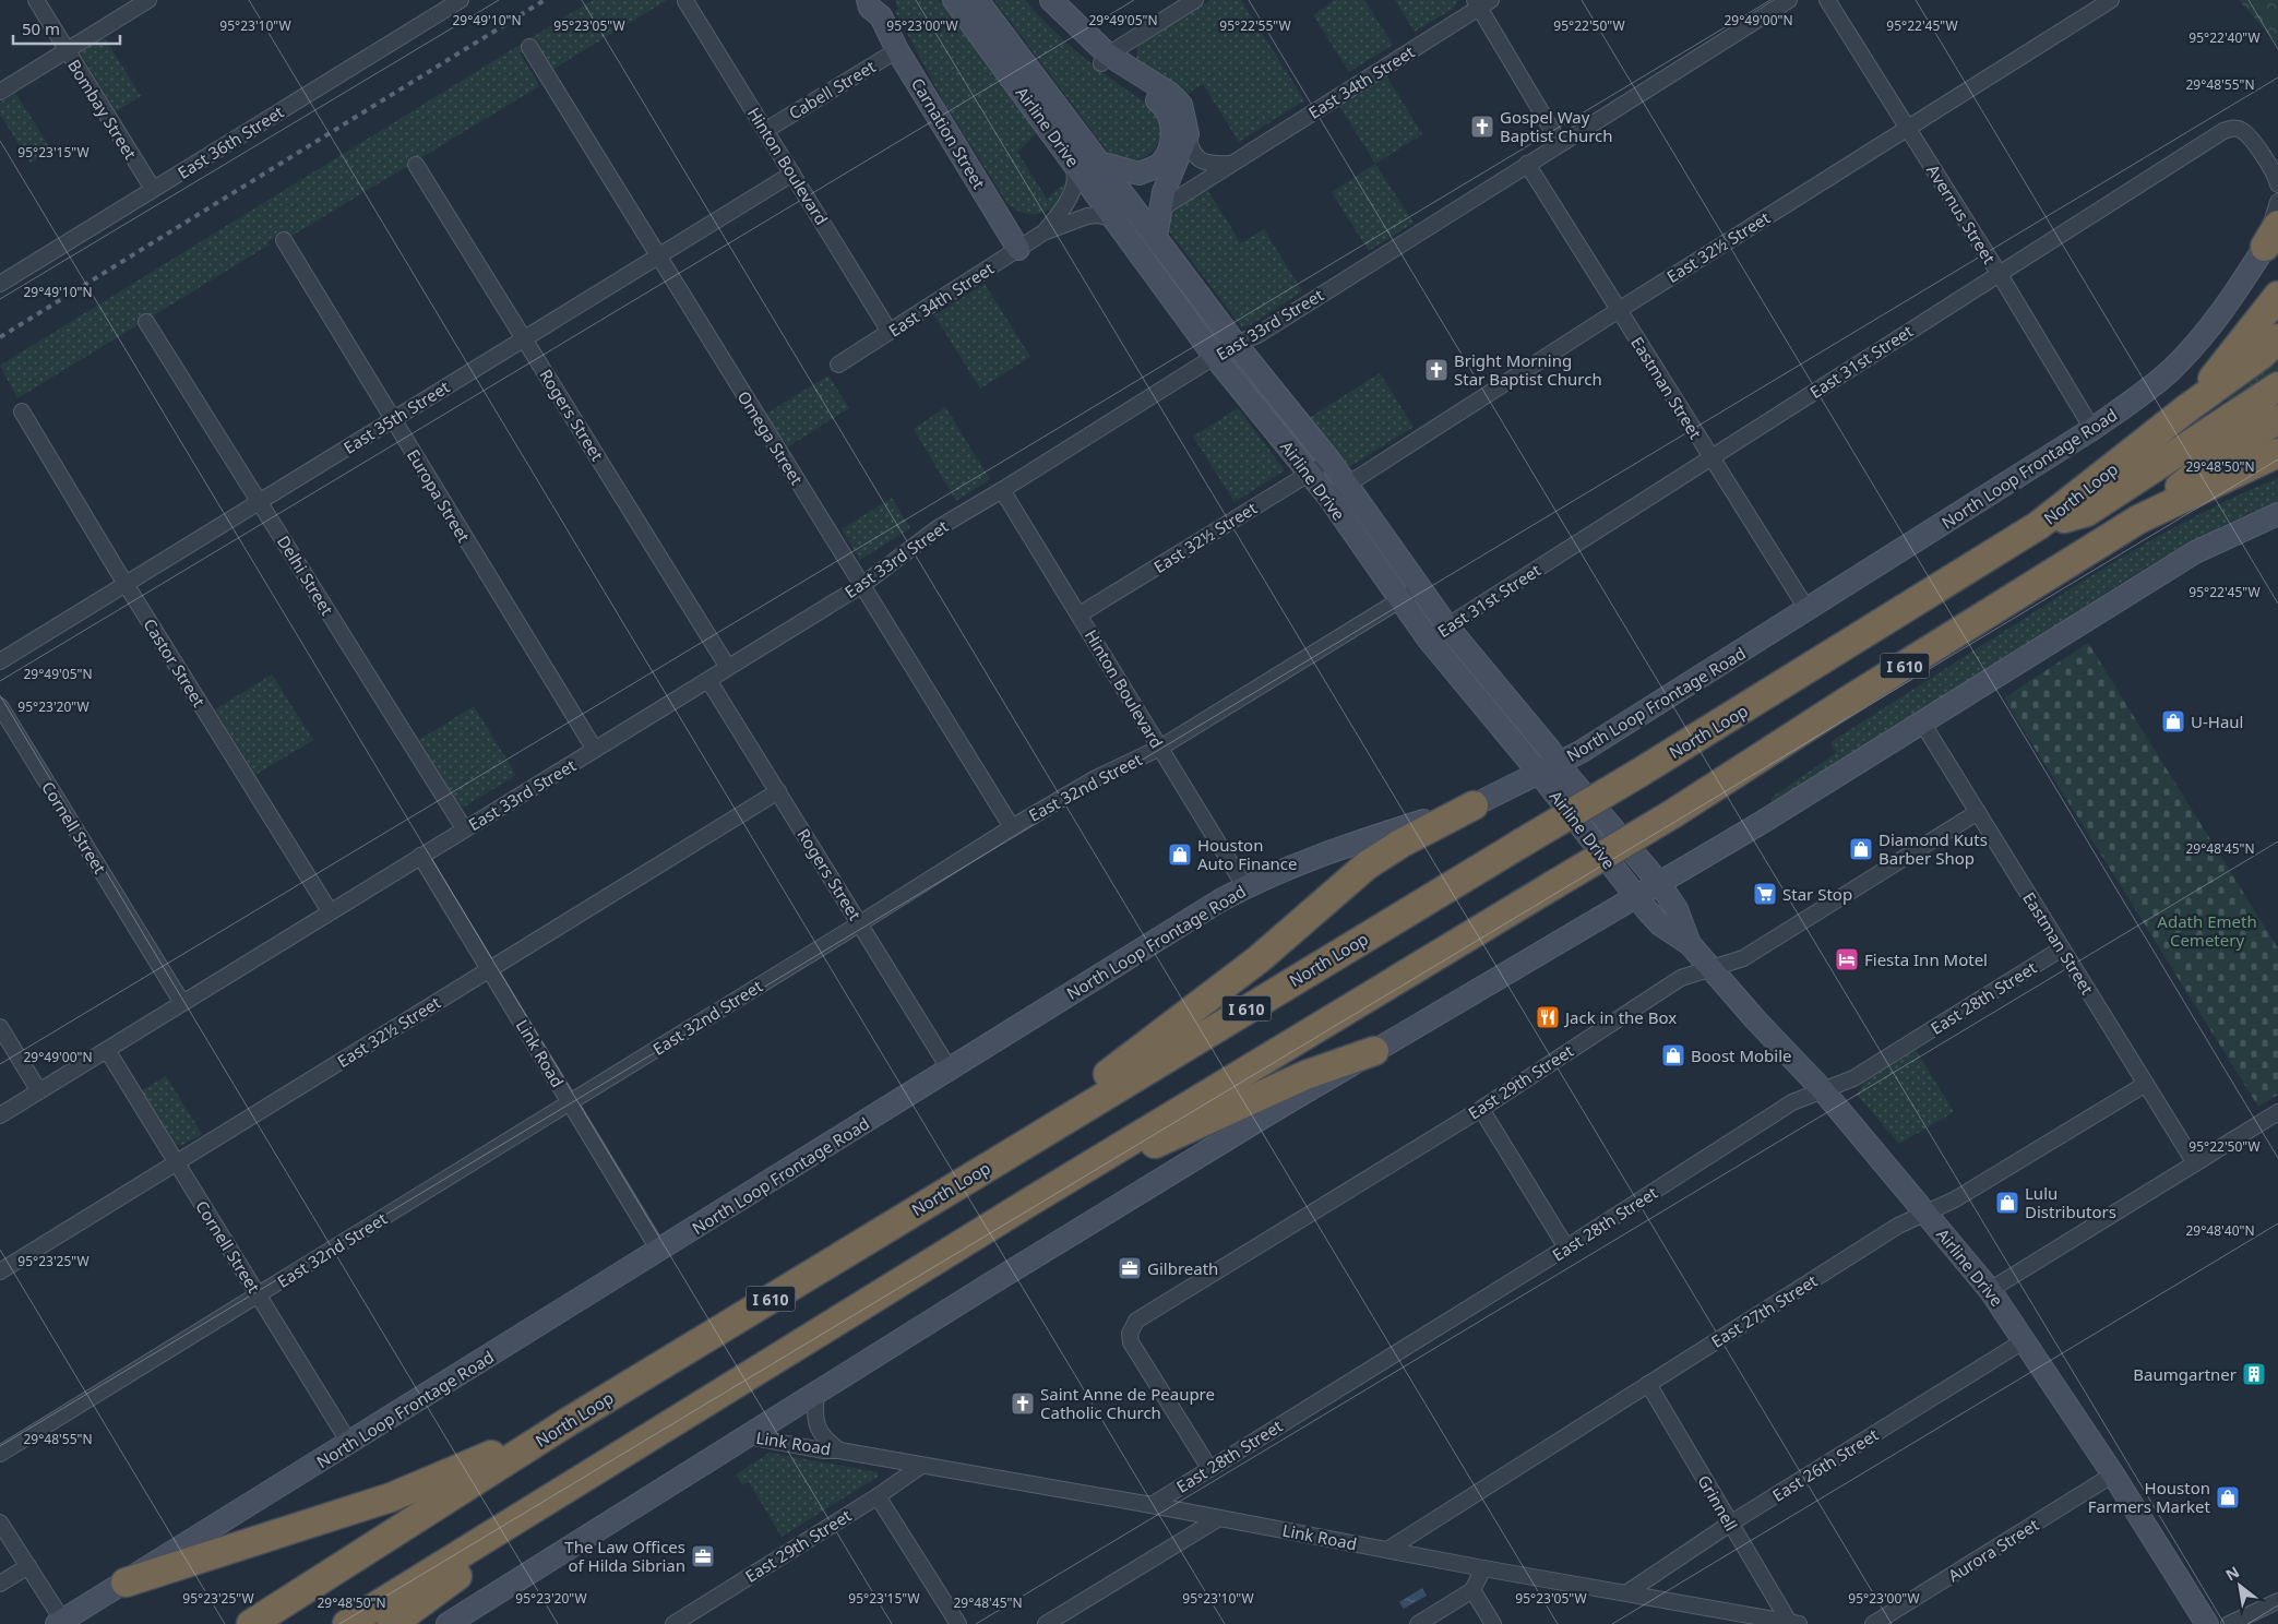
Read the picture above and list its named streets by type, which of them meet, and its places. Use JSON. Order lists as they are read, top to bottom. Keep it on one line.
{"streets":{"highway":["North Loop","I 610"],"main road":["Airline Drive","Carnation Street","North Loop Frontage Road"],"street":["East 34th Street","Cabell Street","Bombay Street","East 36th Street","Hinton Boulevard","Avernus Street","East 32½ Street","East 33rd Street","East 31st Street","Eastman Street","Rogers Street","East 35th Street","Omega Street","Europa Street","Delhi Street","Castor Street","East 32nd Street","Cornell Street","East 28th Street","Link Road","East 29th Street","East 27th Street","East 26th Street","Grinnell","Aurora Street"]},"crossings":[["East 34th Street","Airline Drive"],["East 34th Street","Carnation Street"],["East 34th Street","Hinton Boulevard"],["Cabell Street","Carnation Street"],["Cabell Street","Hinton Boulevard"],["Bombay Street","East 36th Street"],["Airline Drive","East 32½ Street"],["Airline Drive","East 33rd Street"],["Airline Drive","East 31st Street"],["Airline Drive","North Loop Frontage Road"],["Airline Drive","East 32nd Street"],["Airline Drive","East 28th Street"],["Airline Drive","East 29th Street"],["Airline Drive","East 27th Street"],["Airline Drive","East 26th Street"],["Airline Drive","Aurora Street"],["Hinton Boulevard","East 32½ Street"],["Hinton Boulevard","East 33rd Street"],["Hinton Boulevard","East 35th Street"],["Hinton Boulevard","North Loop Frontage Road"],["Hinton Boulevard","East 32nd Street"],["Avernus Street","East 32½ Street"],["Avernus Street","East 31st Street"],["Avernus Street","North Loop Frontage Road"],["East 32½ Street","Eastman Street"],["East 32½ Street","Rogers Street"],["East 32½ Street","Cornell Street"],["East 32½ Street","Link Road"],["East 33rd Street","Eastman Street"],["East 33rd Street","Rogers Street"],["East 33rd Street","Omega Street"],["East 33rd Street","Europa Street"],["East 33rd Street","Delhi Street"],["East 33rd Street","Castor Street"],["East 33rd Street","Cornell Street"],["East 33rd Street","Link Road"],["East 31st Street","Eastman Street"],["Eastman Street","North Loop Frontage Road"],["Eastman Street","East 28th Street"],["Eastman Street","East 29th Street"],["Eastman Street","East 27th Street"],["Rogers Street","East 35th Street"],["Rogers Street","North Loop Frontage Road"],["Rogers Street","East 32nd Street"],["East 35th Street","Omega Street"],["East 35th Street","Europa Street"],["East 35th Street","Delhi Street"],["East 35th Street","Castor Street"],["Omega Street","East 32nd Street"],["North Loop Frontage Road","Cornell Street"],["North Loop Frontage Road","Link Road"],["East 32nd Street","Cornell Street"],["East 32nd Street","Link Road"],["East 28th Street","Link Road"],["East 28th Street","East 29th Street"],["Link Road","East 29th Street"],["Link Road","East 27th Street"],["Link Road","East 26th Street"],["Link Road","Grinnell"],["East 27th Street","Grinnell"],["East 26th Street","Grinnell"]],"parks":["Adath Emeth Cemetery"],"places":{"church":["Gospel Way Baptist Church","Bright Morning Star Baptist Church","Saint Anne de Peaupre Catholic Church"],"shop":["U-Haul","Diamond Kuts Barber Shop","Houston Auto Finance","Boost Mobile","Lulu Distributors","Houston Farmers Market"],"supermarket":["Star Stop"],"hotel":["Fiesta Inn Motel"],"restaurant":["Jack in the Box"],"office":["Gilbreath","The Law Offices of Hilda Sibrian"],"building":["Baumgartner"]},"scale_bar":"50 m","north":"top left","coordinates":["29°49'10\"N","29°49'05\"N","29°49'00\"N","95°23'10\"W","95°23'00\"W","95°22'55\"W","95°23'05\"W","95°22'50\"W","95°22'45\"W","95°22'40\"W","29°48'55\"N","95°23'15\"W","29°48'50\"N","95°23'20\"W","29°48'45\"N","29°48'40\"N","95°23'25\"W"]}
